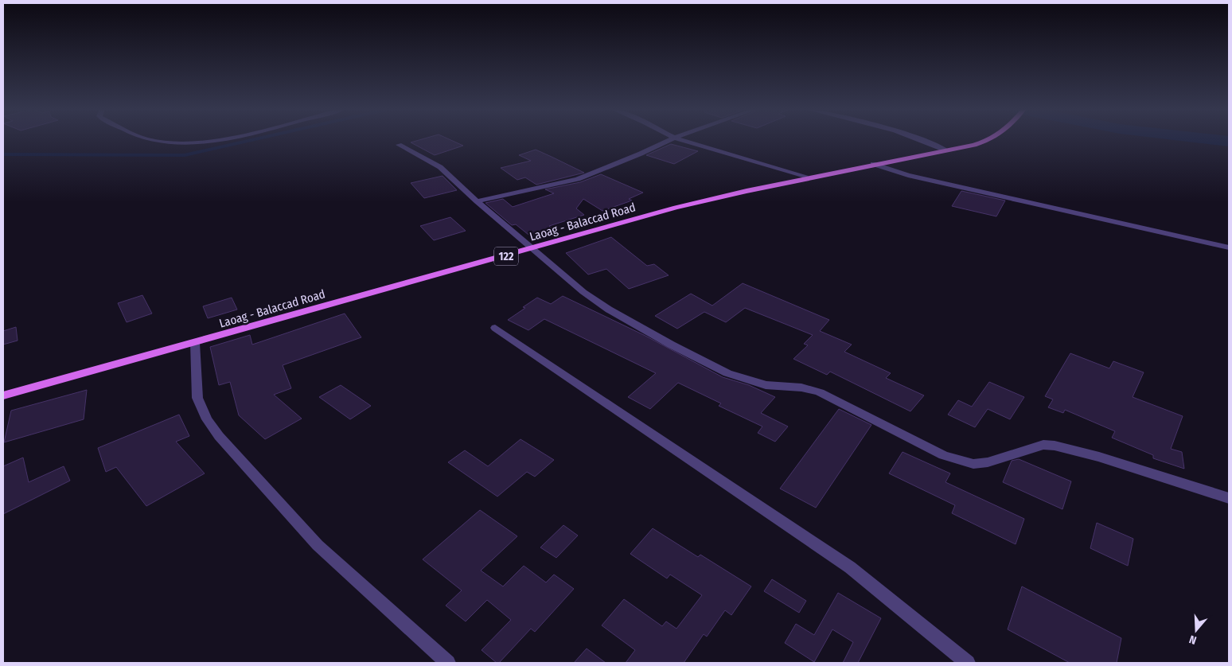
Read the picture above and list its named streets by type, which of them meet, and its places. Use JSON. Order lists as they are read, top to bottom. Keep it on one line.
{"streets":{"main road":["Laoag - Balaccad Road","122"]},"north":"bottom"}
